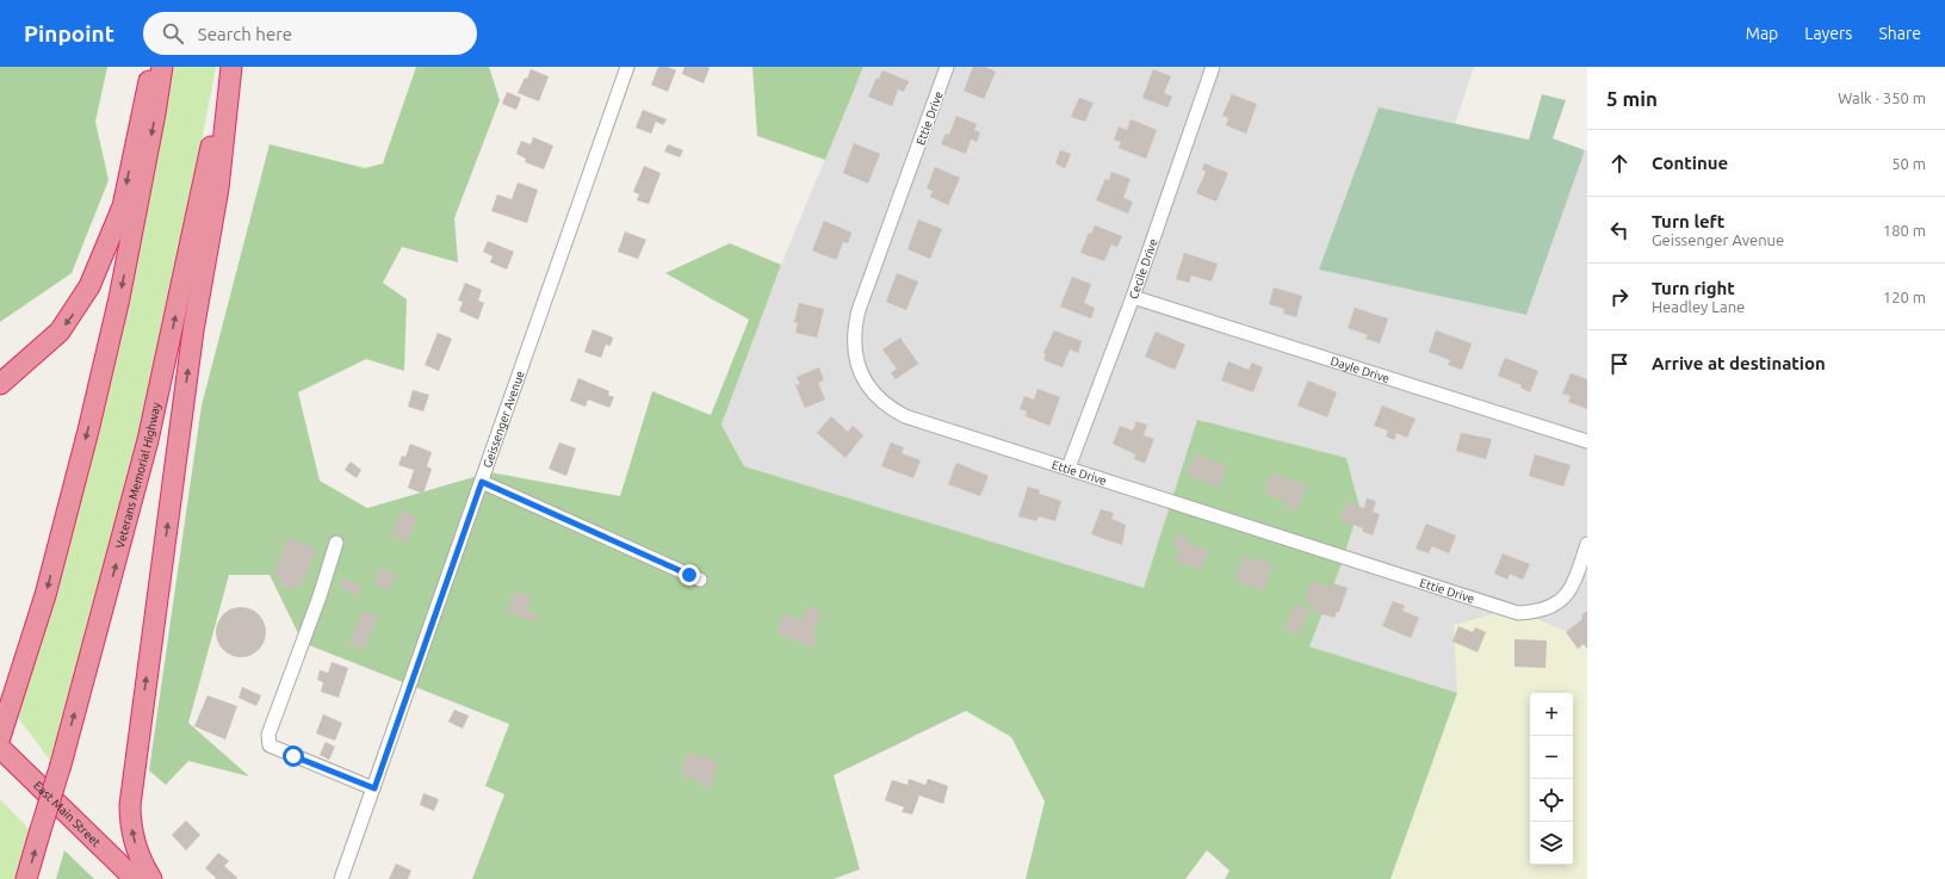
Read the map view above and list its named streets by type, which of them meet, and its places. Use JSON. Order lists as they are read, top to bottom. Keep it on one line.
{"streets":{"highway":["Veterans Memorial Highway","East Main Street"],"street":["Ettie Drive","Cecile Drive","Dayle Drive","Geissenger Avenue"]},"crossings":[["Ettie Drive","Cecile Drive"],["Cecile Drive","Dayle Drive"]],"page":{"header":"Pinpoint","search":"Search here","nav":["Map","Layers","Share"],"heading":["5 min","Walk · 350 m"],"list":[["Continue","50 m"],["Turn left","Geissenger Avenue","180 m"],["Turn right","Headley Lane","120 m"],"Arrive at destination"],"map_buttons":["+","−"]}}
